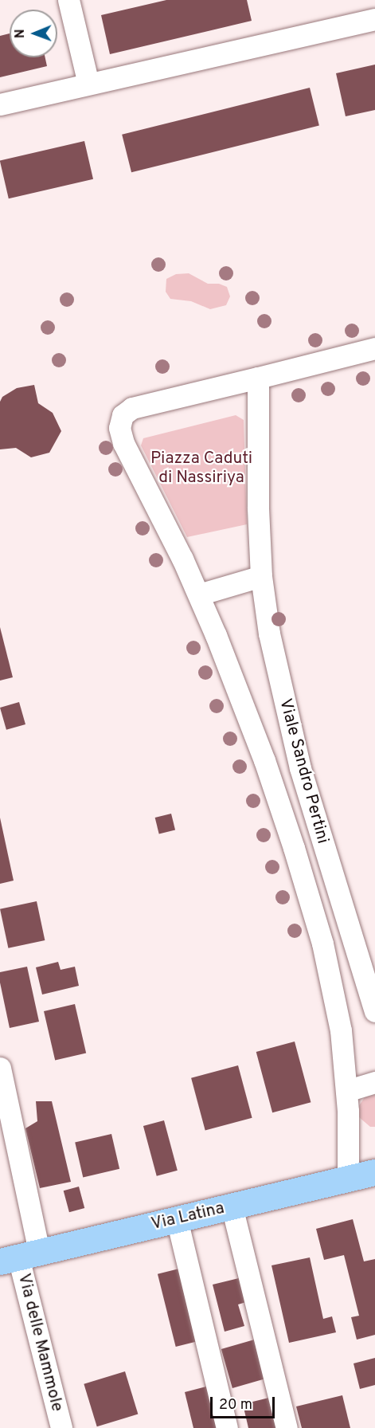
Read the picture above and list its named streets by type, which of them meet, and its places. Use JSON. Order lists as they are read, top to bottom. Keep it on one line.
{"streets":{"main road":["Via Latina"],"street":["Viale Sandro Pertini","Via delle Mammole"]},"crossings":[["Viale Sandro Pertini","Via Latina"],["Via Latina","Via delle Mammole"]],"parks":["Piazza Caduti di Nassiriya"],"scale_bar":"20 m","north":"left"}
